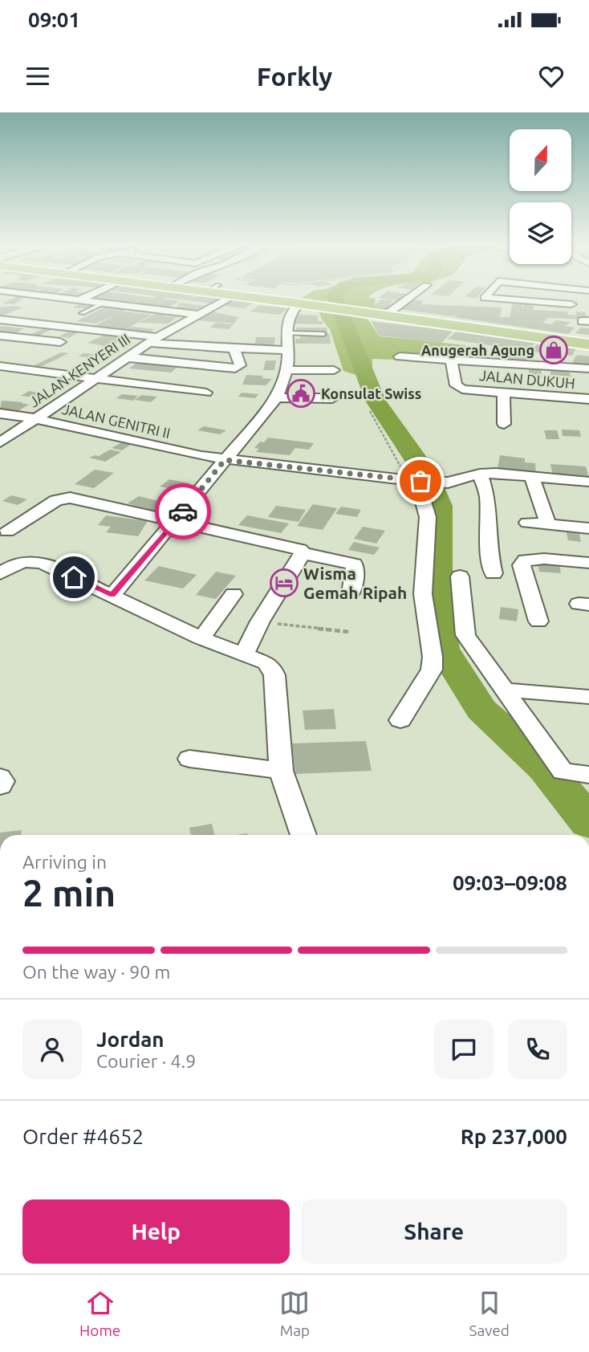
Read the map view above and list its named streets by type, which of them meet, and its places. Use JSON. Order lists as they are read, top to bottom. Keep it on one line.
{"streets":{"street":["JALAN KENYERI III","JALAN DUKUH","JALAN GENITRI II"]},"crossings":[["JALAN KENYERI III","JALAN GENITRI II"]],"places":{"shop":["Anugerah Agung"],"public building":["Konsulat Swiss"],"hotel":["Wisma Gemah Ripah"]},"north":"top","page":{"status":"09:01","header":"Forkly","heading":["2 min","Arriving in","09:03–09:08"],"panel":["Jordan","Courier · 4.9","Order #4652","Rp 237,000"],"bar":"On the way · 90 m","buttons":["Help","Share"],"tabs":["Home","Map","Saved"]}}
